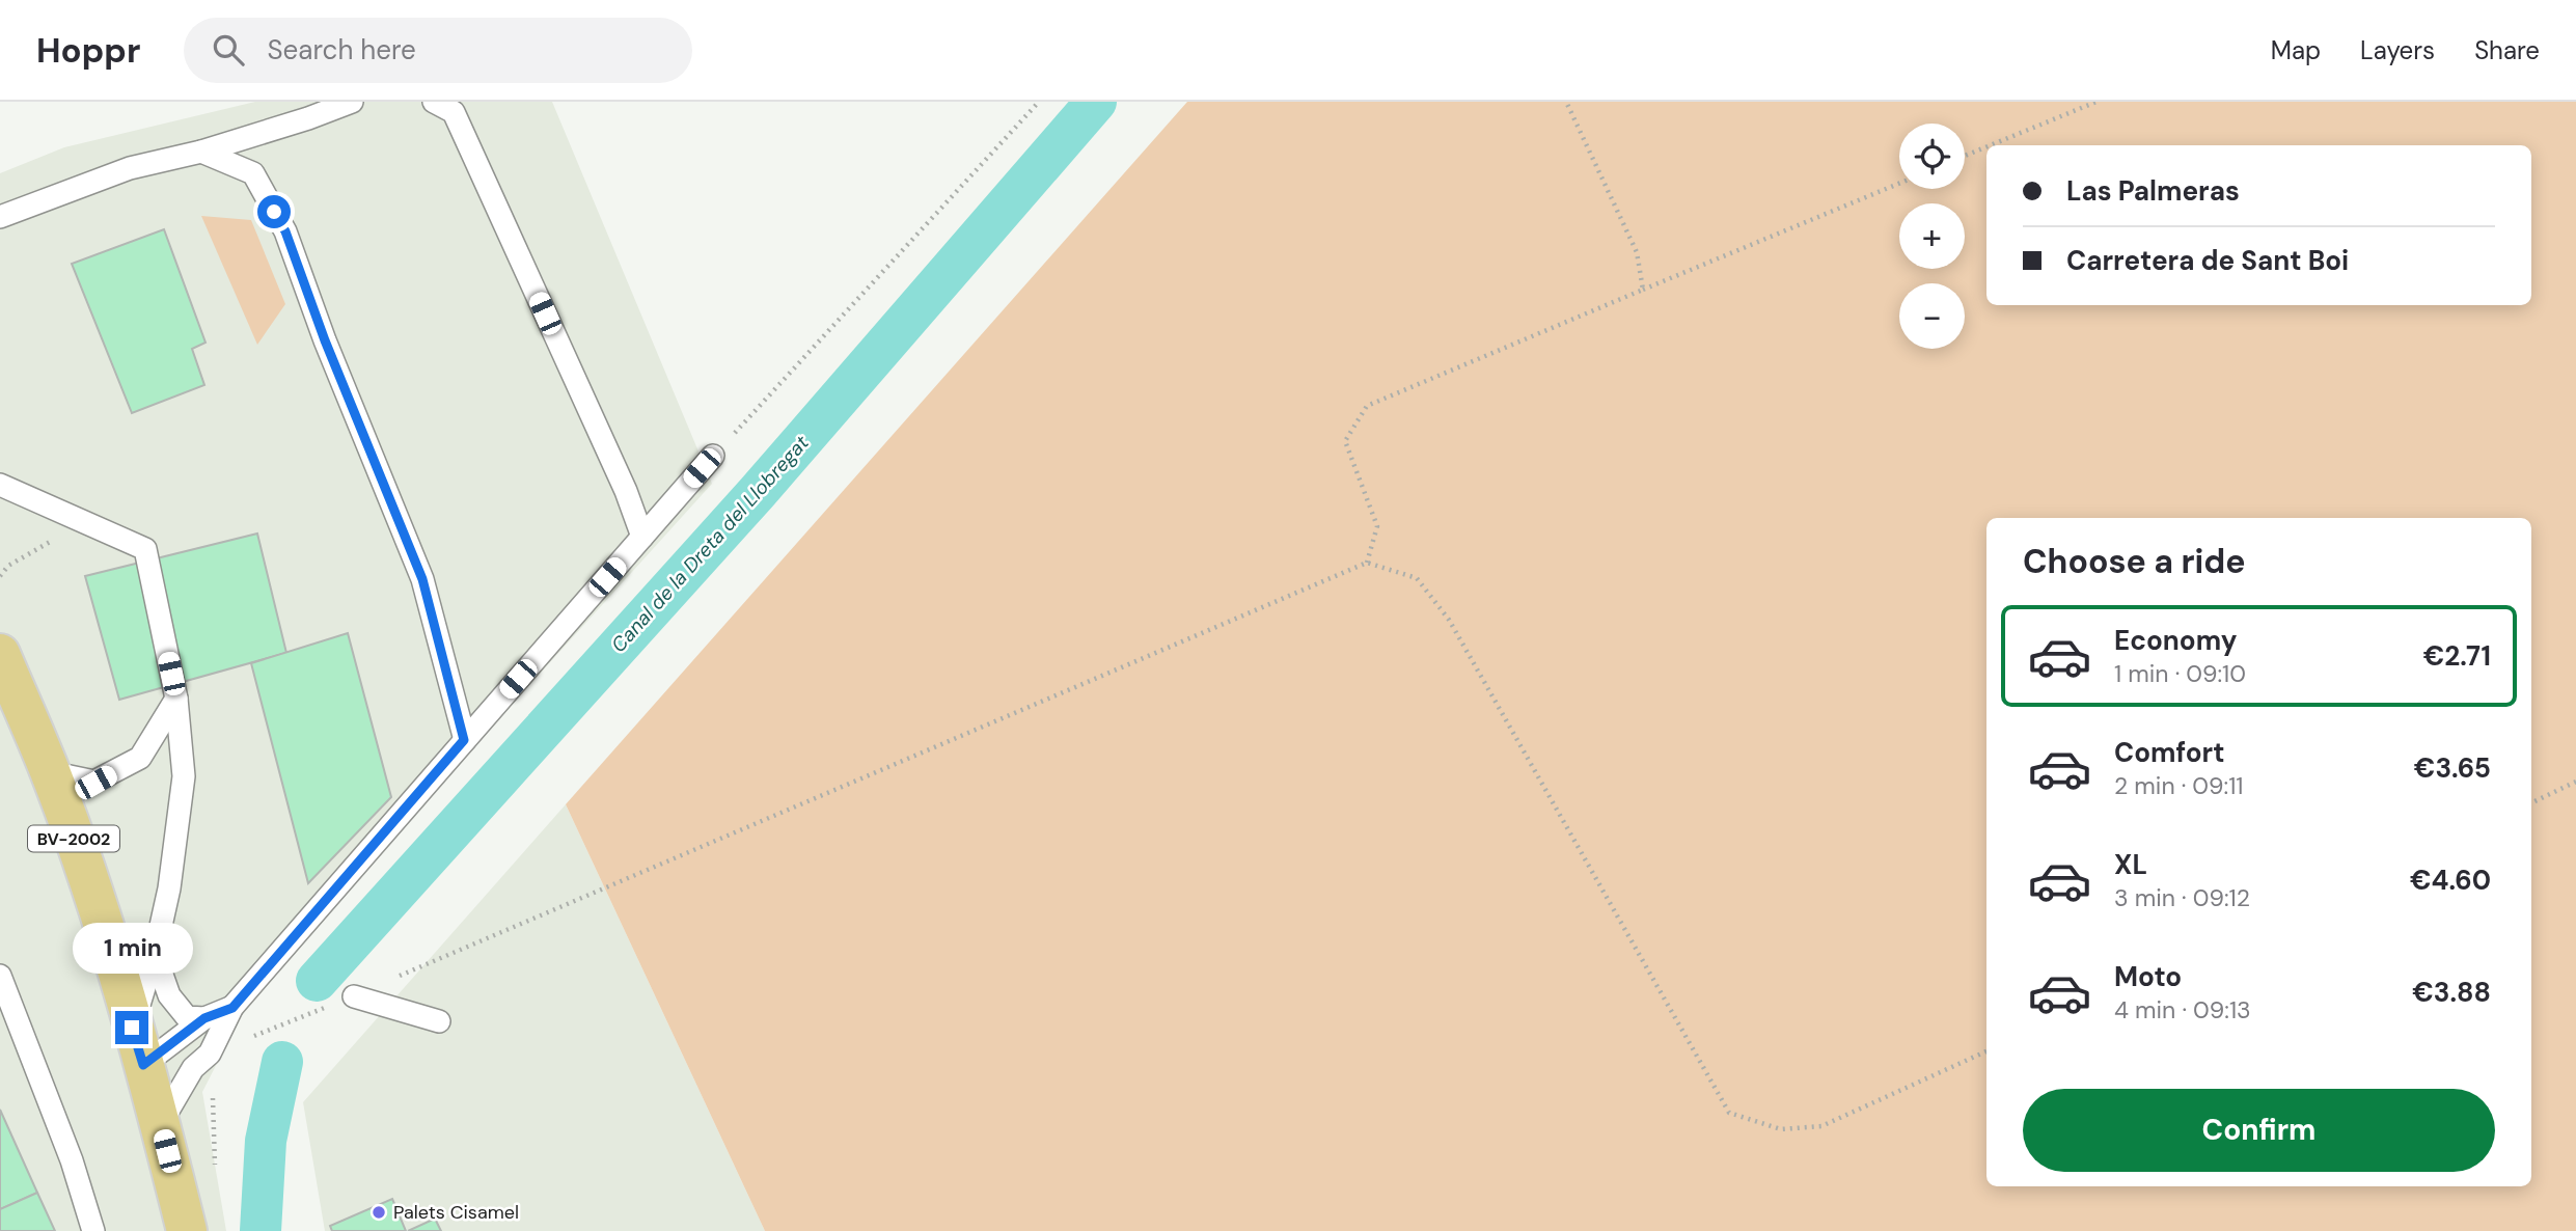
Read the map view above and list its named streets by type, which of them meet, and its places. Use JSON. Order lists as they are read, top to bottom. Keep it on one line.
{"streets":{"main road":["BV-2002"]},"water":["Canal de la Dreta del Llobregat"],"places":["Palets Cisamel"],"page":{"header":"Hoppr","search":"Search here","nav":["Map","Layers","Share"],"map_buttons":["+","−"],"banner":["Las Palmeras","Carretera de Sant Boi"],"heading":"Choose a ride","list":[{"name":"Economy","note":"1 min · 09:10","value":"€2.71"},{"name":"Comfort","note":"2 min · 09:11","value":"€3.65"},{"name":"XL","note":"3 min · 09:12","value":"€4.60"},{"name":"Moto","note":"4 min · 09:13","value":"€3.88"}],"bubble":"1 min","buttons":"Confirm"}}
